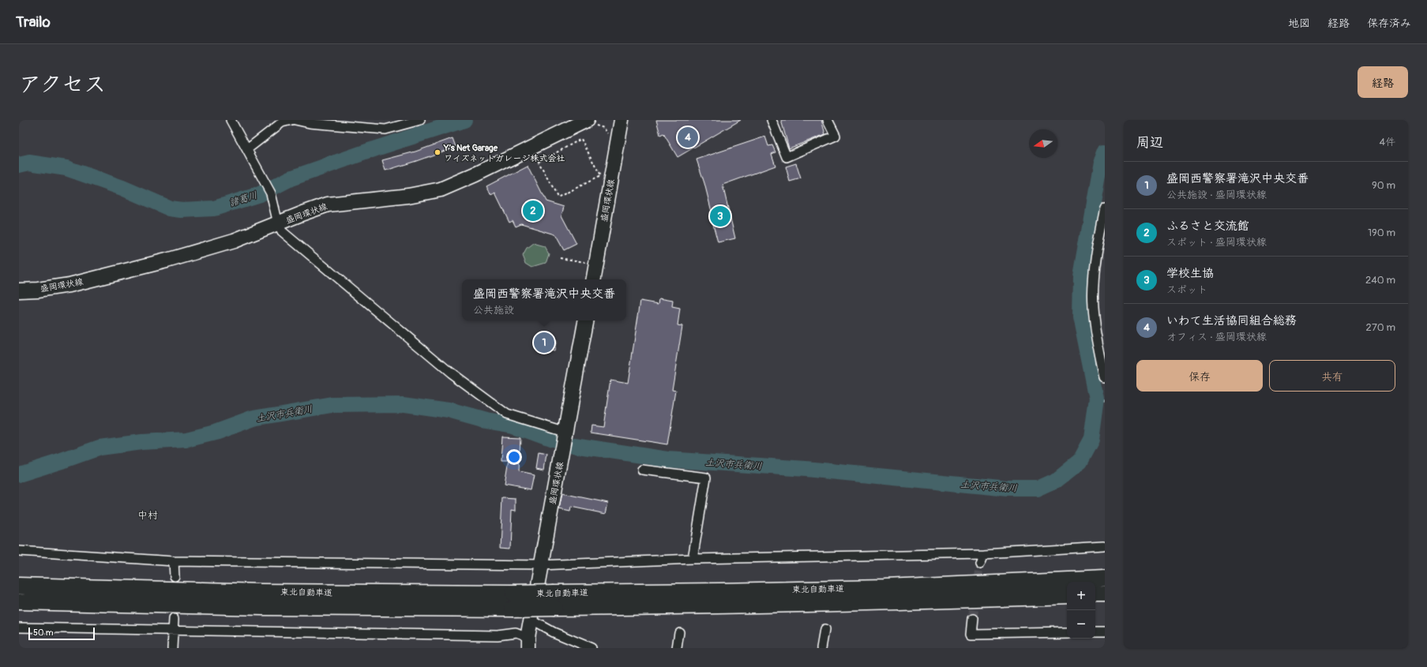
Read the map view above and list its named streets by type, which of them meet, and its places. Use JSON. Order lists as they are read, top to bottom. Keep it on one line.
{"streets":{"highway":["東北自動車道"],"main road":["盛岡環状線"]},"districts":["中村"],"water":["諸葛川","土沢市兵衛川"],"places":["Y’s Net Garage ワイズネットガレージ株式会社"],"scale_bar":"50 m","north":"left","page":{"header":"Trailo","nav":["地図","経路","保存済み"],"title":"アクセス","buttons":["経路",["保存","共有"]],"heading":["周辺","4件"],"pins":["4","2","3","1"],"list":[{"mark":"1","name":"盛岡西警察署滝沢中央交番","note":"公共施設 · 盛岡環状線","value":"90 m"},{"mark":"2","name":"ふるさと交流館","note":"スポット · 盛岡環状線","value":"190 m"},{"mark":"3","name":"学校生協","note":"スポット","value":"240 m"},{"mark":"4","name":"いわて生活協同組合総務","note":"オフィス · 盛岡環状線","value":"270 m"}],"popup":["盛岡西警察署滝沢中央交番","公共施設"],"map_buttons":["+","−"],"scale":"50 m"}}
